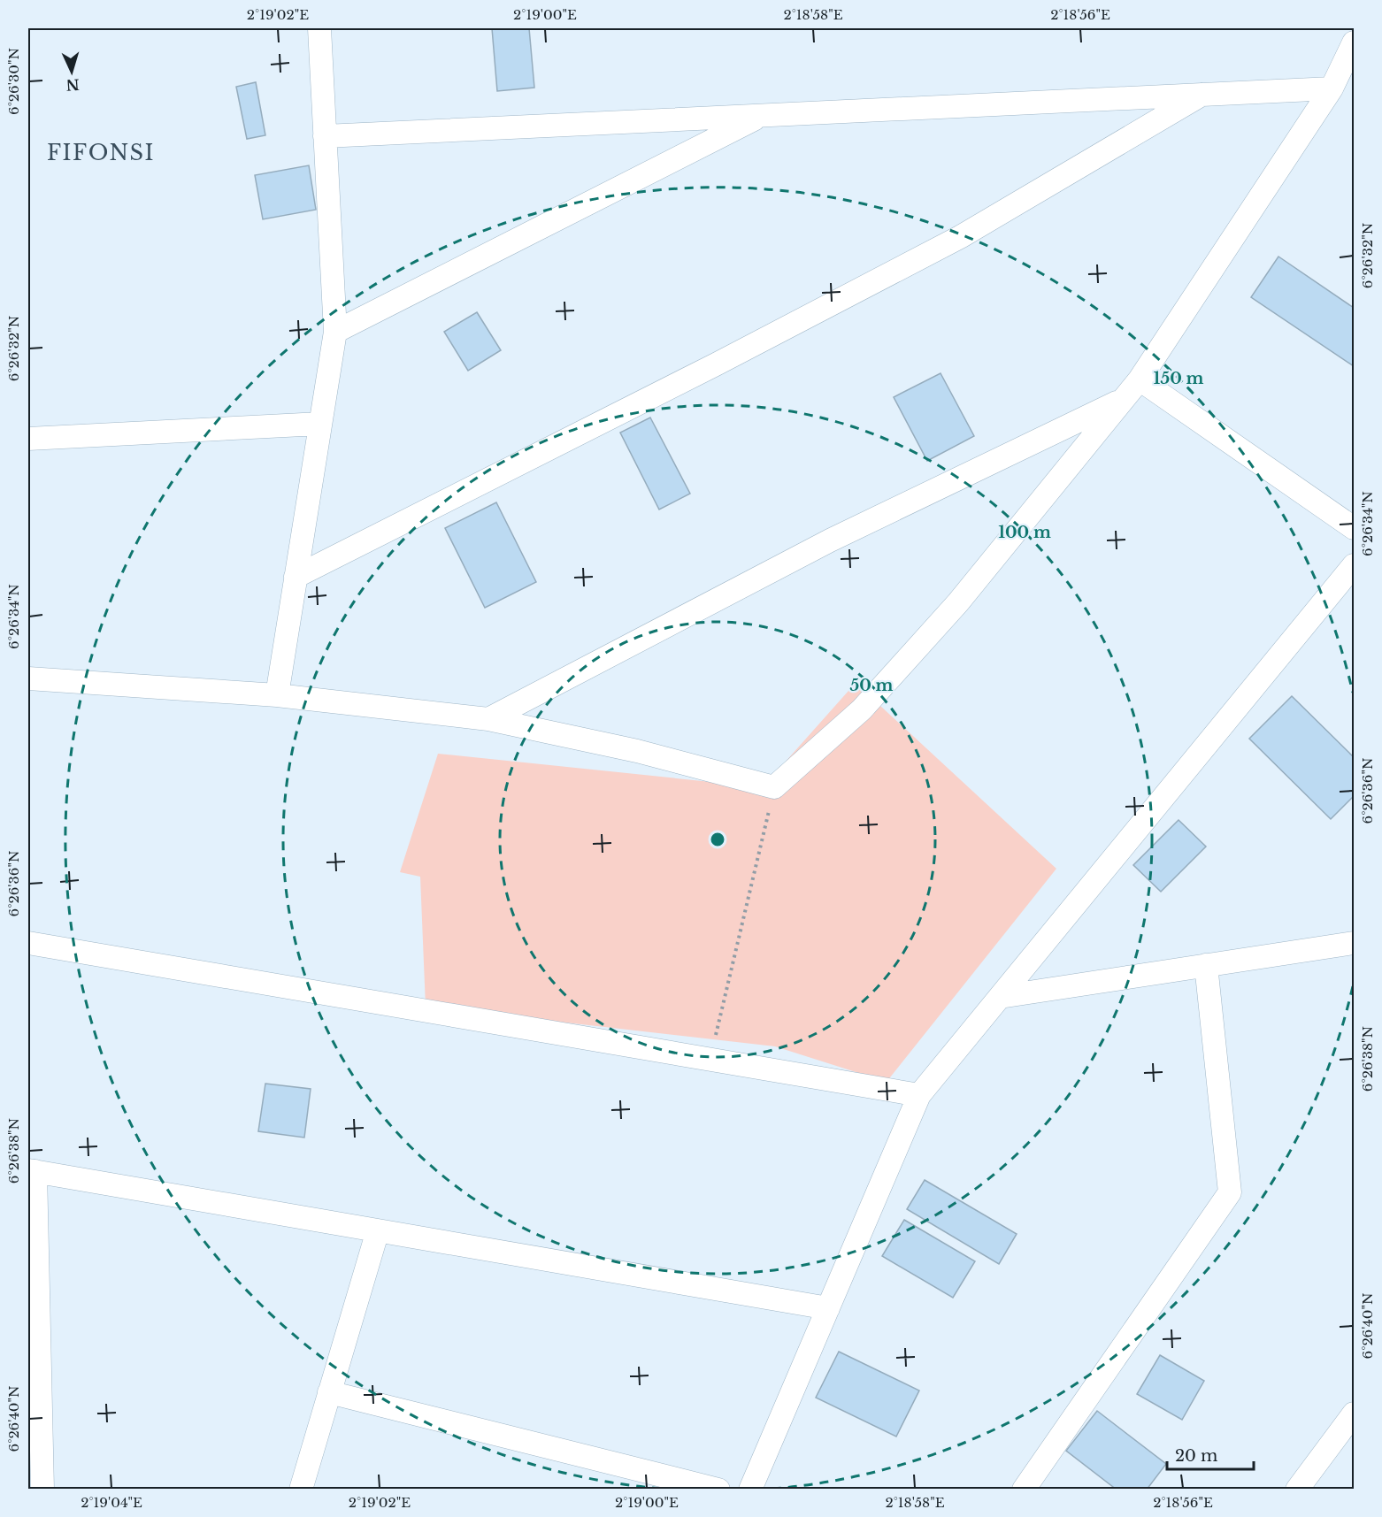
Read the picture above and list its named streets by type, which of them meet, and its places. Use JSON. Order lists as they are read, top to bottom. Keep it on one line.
{"districts":["FIFONSI"],"scale_bar":"20 m","north":"bottom","coordinates":["2°19'02\"E","2°19'00\"E","2°18'58\"E","2°18'56\"E","6°26'30\"N","6°26'32\"N","6°26'34\"N","6°26'36\"N","6°26'38\"N","6°26'40\"N","2°19'04\"E"],"rings":["150 m","100 m","50 m"]}
